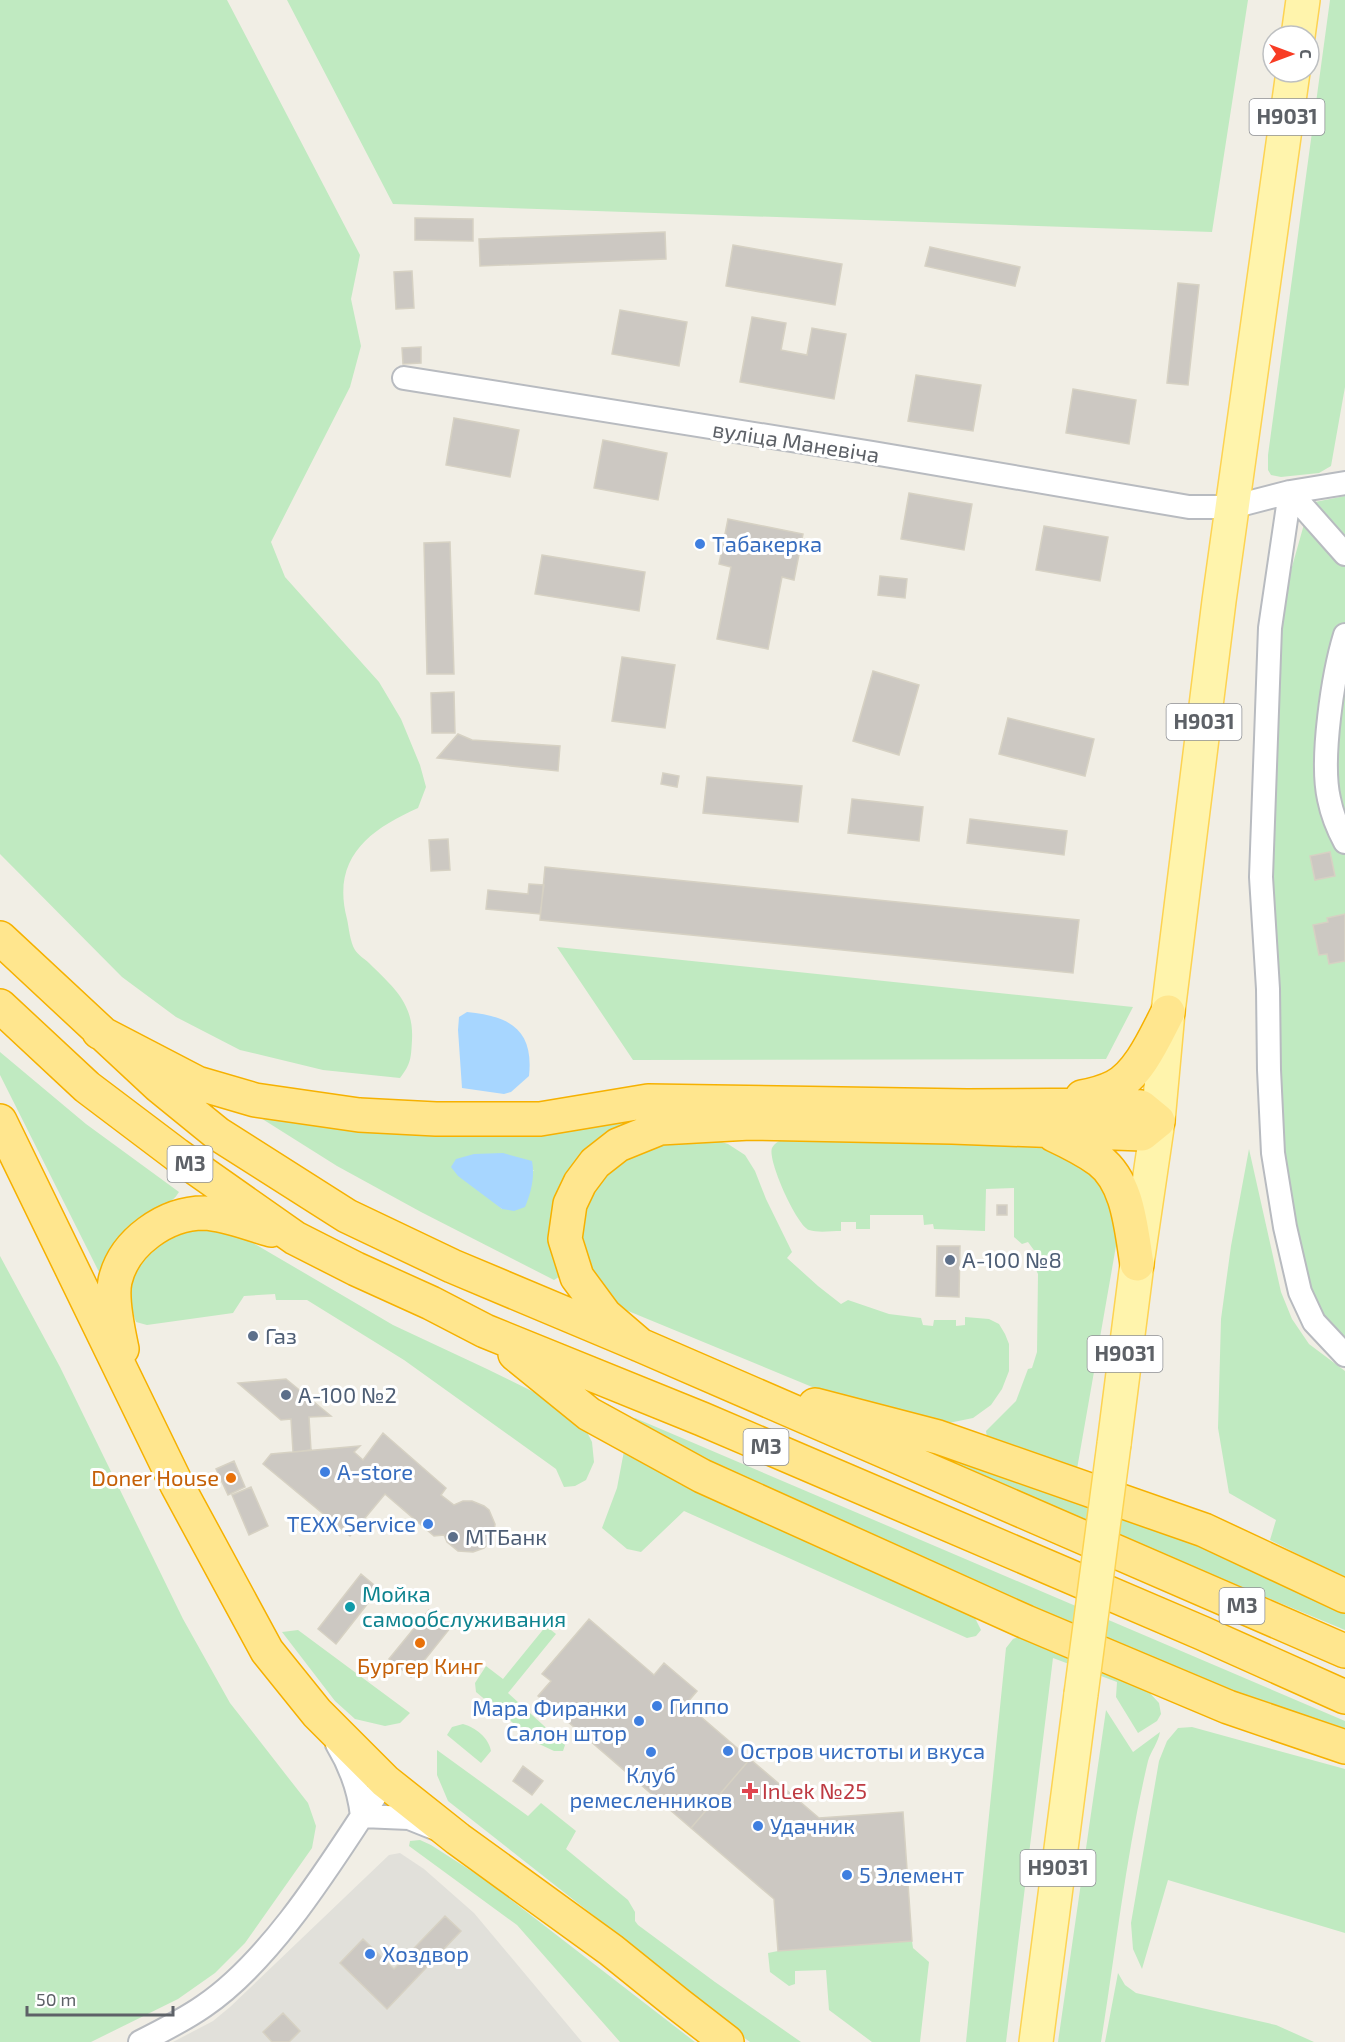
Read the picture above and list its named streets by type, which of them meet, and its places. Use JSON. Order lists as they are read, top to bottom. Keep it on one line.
{"streets":{"highway":["М3"],"main road":["Н9031"],"street":["вуліца Маневіча"]},"crossings":[["Н9031","вуліца Маневіча"]],"places":{"other":["Табакерка","А-100 №8","Газ","А-100 №2","A-store","Doner House","TEXX Service","МТБанк","Мойка самообслуживания","Бургер Кинг","Гиппо","Мара Фиранки Салон штор","Остров чистоты и вкуса","Клуб ремесленников","Удачник","5 Элемент","Хоздвор"],"health":["InLek №25"]},"scale_bar":"50 m","north":"right"}
